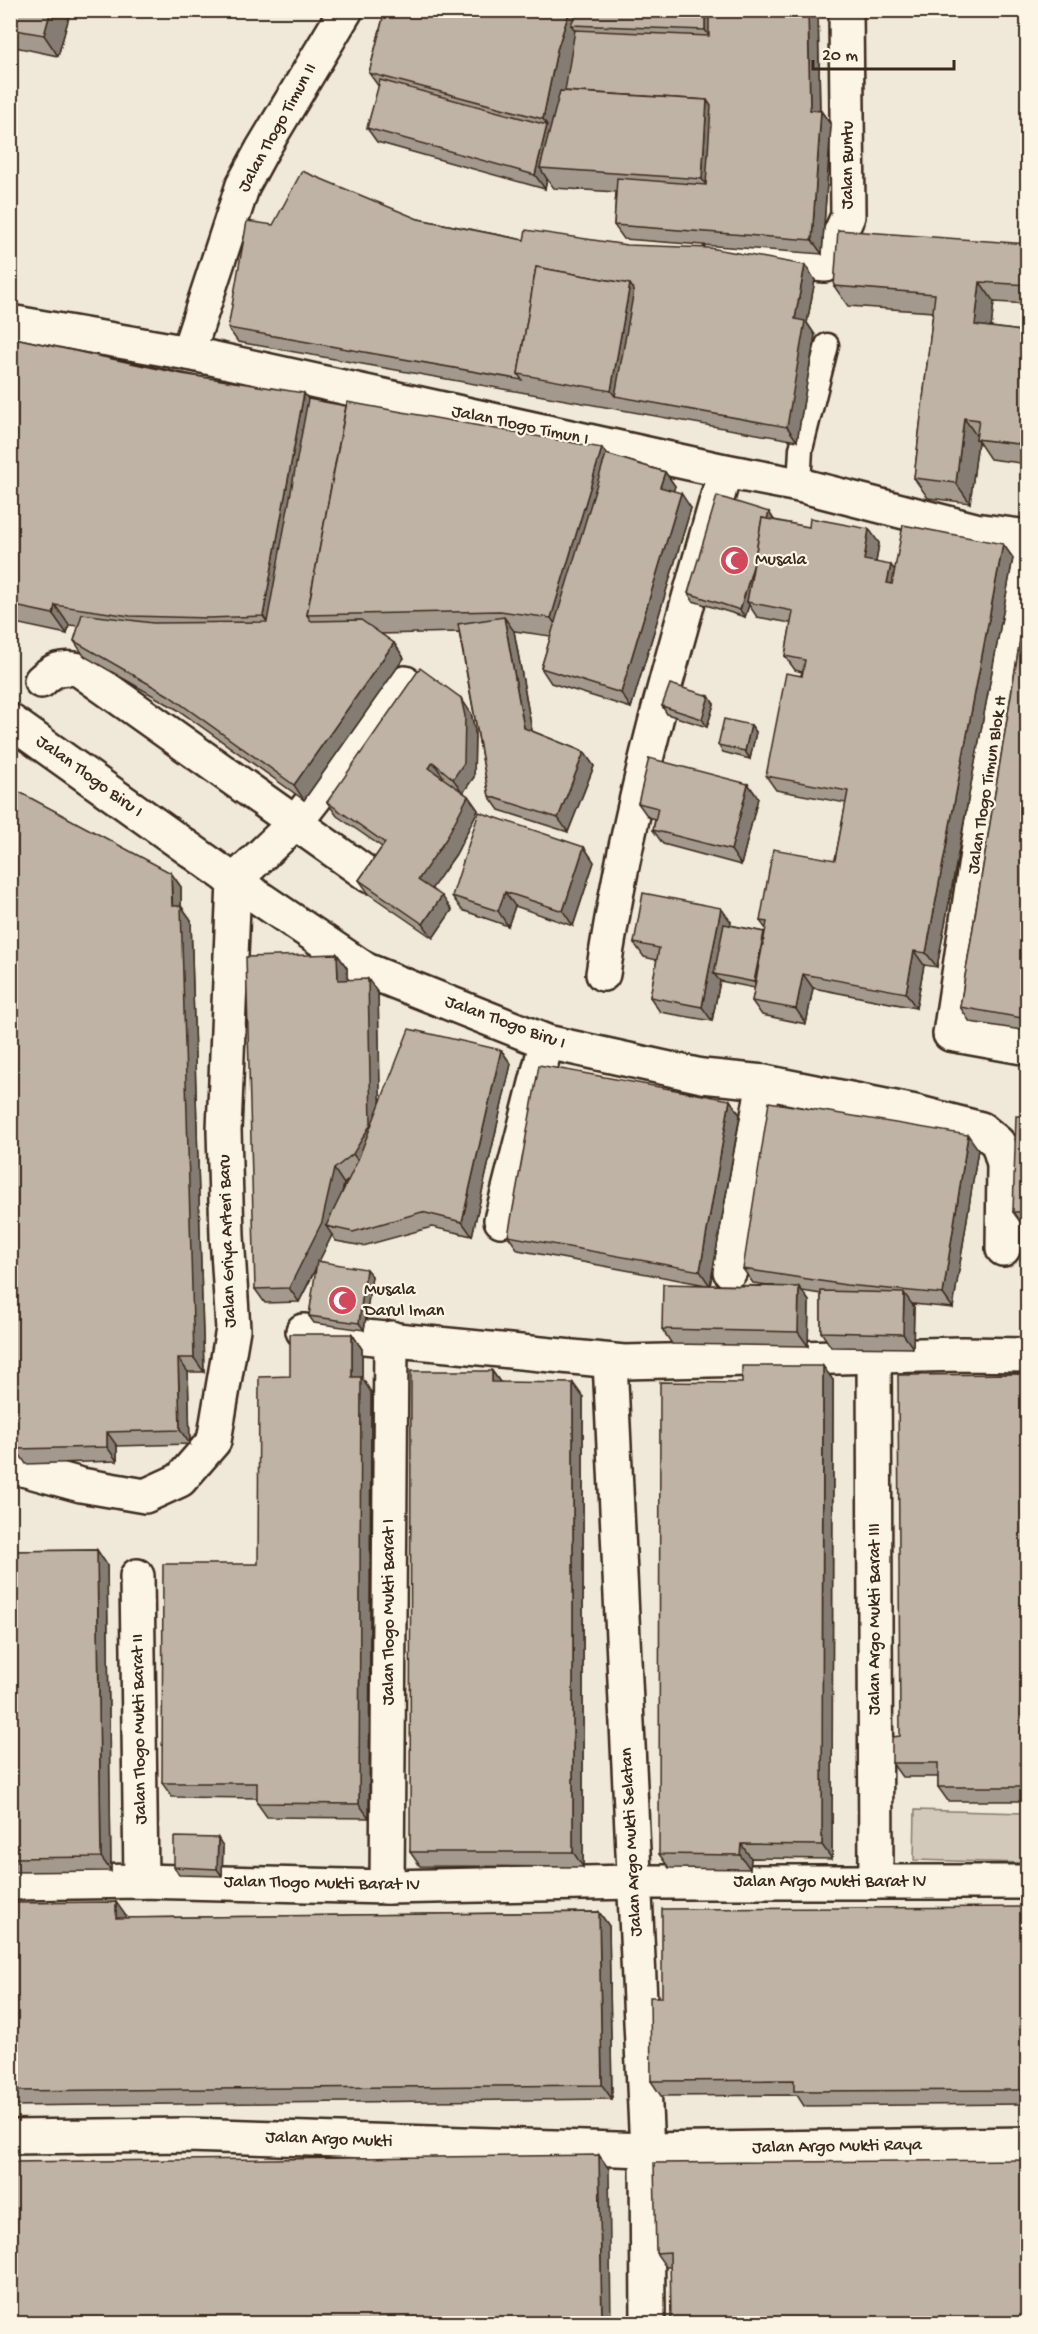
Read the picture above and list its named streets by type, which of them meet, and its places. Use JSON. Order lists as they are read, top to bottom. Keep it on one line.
{"streets":{"street":["Jalan Tlogo Timun II","Jalan Buntu","Jalan Tlogo Timun I","Jalan Tlogo Biru I","Jalan Tlogo Timun Blok H","Jalan Griya Arteri Baru","Jalan Tlogo Mukti Barat I","Jalan Argo Mukti Barat III","Jalan Tlogo Mukti Barat II","Jalan Argo Mukti Selatan","Jalan Argo Mukti Barat IV","Jalan Tlogo Mukti Barat IV","Jalan Argo Mukti","Jalan Argo Mukti Raya"]},"crossings":[["Jalan Tlogo Timun II","Jalan Tlogo Timun I"],["Jalan Tlogo Timun I","Jalan Tlogo Timun Blok H"],["Jalan Tlogo Biru I","Jalan Griya Arteri Baru"],["Jalan Tlogo Mukti Barat I","Jalan Tlogo Mukti Barat IV"],["Jalan Argo Mukti Barat III","Jalan Argo Mukti Barat IV"],["Jalan Tlogo Mukti Barat II","Jalan Tlogo Mukti Barat IV"],["Jalan Argo Mukti Selatan","Jalan Argo Mukti Barat IV"],["Jalan Argo Mukti Selatan","Jalan Tlogo Mukti Barat IV"],["Jalan Argo Mukti Selatan","Jalan Argo Mukti"],["Jalan Argo Mukti Selatan","Jalan Argo Mukti Raya"],["Jalan Argo Mukti Barat IV","Jalan Tlogo Mukti Barat IV"],["Jalan Argo Mukti","Jalan Argo Mukti Raya"]],"places":{"mosque":["Musala","Musala Darul Iman"]},"scale_bar":"20 m"}
